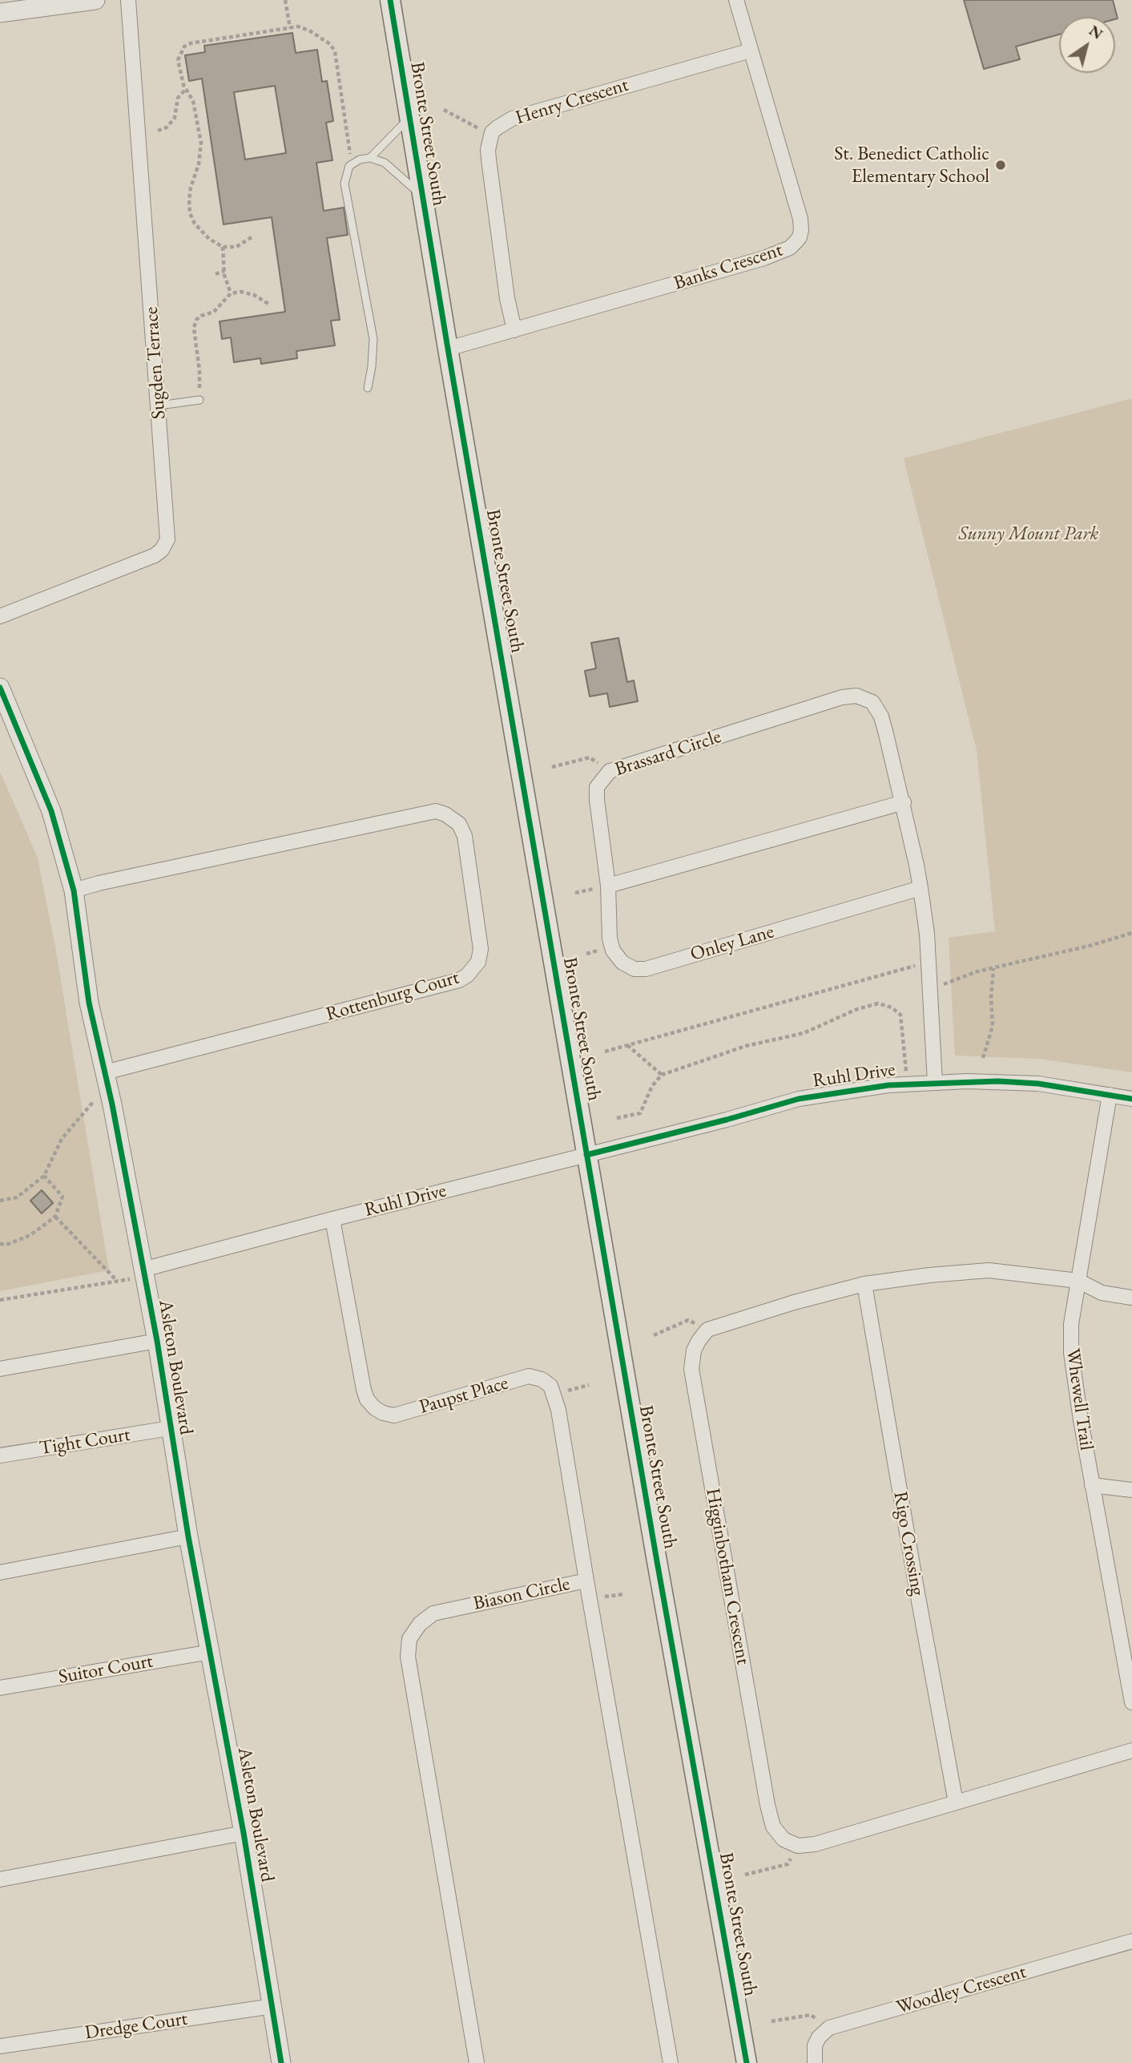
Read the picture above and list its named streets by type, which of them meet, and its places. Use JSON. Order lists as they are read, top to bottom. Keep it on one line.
{"streets":{"main road":["Bronte Street South"],"street":["Henry Crescent","Banks Crescent","Sugden Terrace","Brassard Circle","Onley Lane","Rottenburg Court","Ruhl Drive","Asleton Boulevard","Paupst Place","Whewell Trail","Tight Court","Rigo Crossing","Higginbotham Crescent","Biason Circle","Suitor Court","Woodley Crescent","Dredge Court"]},"crossings":[["Henry Crescent","Banks Crescent"],["Bronte Street South","Banks Crescent"],["Bronte Street South","Ruhl Drive"],["Brassard Circle","Onley Lane"],["Brassard Circle","Ruhl Drive"],["Rottenburg Court","Asleton Boulevard"],["Ruhl Drive","Asleton Boulevard"],["Ruhl Drive","Paupst Place"],["Ruhl Drive","Whewell Trail"],["Asleton Boulevard","Tight Court"],["Asleton Boulevard","Suitor Court"],["Asleton Boulevard","Dredge Court"]],"parks":["Sunny Mount Park"],"places":["St. Benedict Catholic Elementary School"],"north":"top right"}
